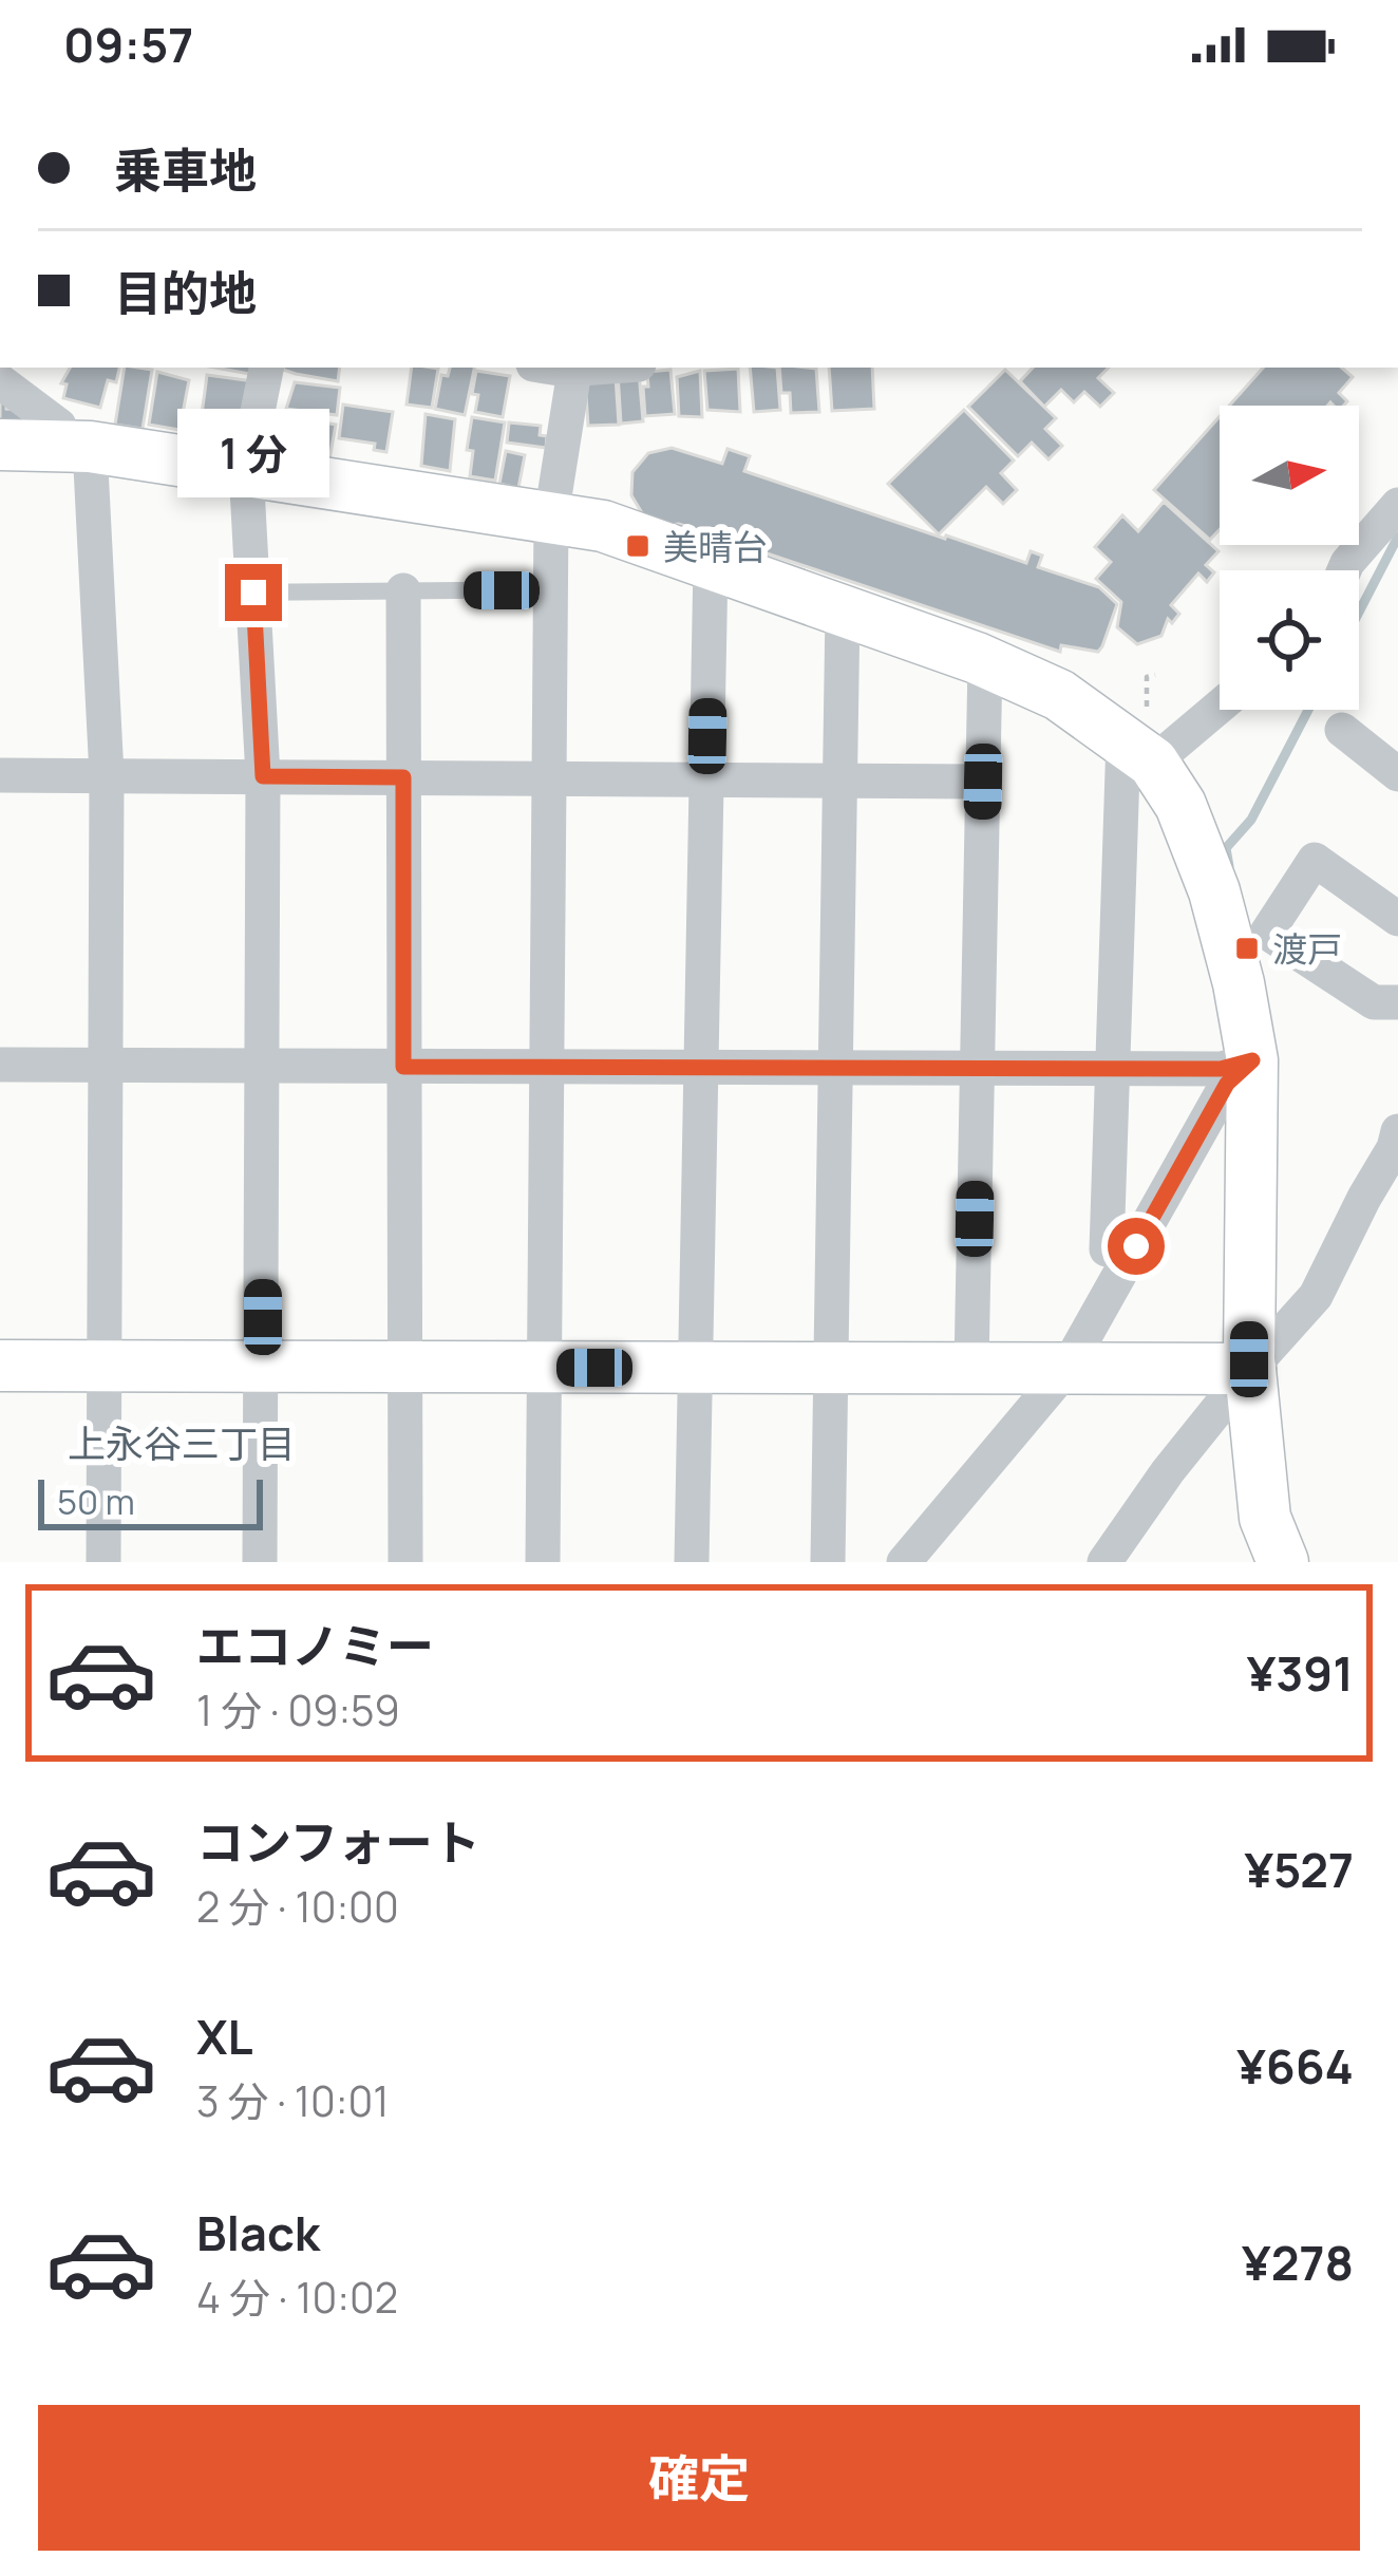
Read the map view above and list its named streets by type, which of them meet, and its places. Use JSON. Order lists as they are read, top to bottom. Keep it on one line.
{"districts":["上永谷三丁目"],"places":{"transit":["美晴台","渡戸"]},"scale_bar":"50 m","north":"right","page":{"status":"09:57","banner":["乗車地","目的地"],"bubble":"1 分","scale":"50 m","list":[{"name":"エコノミー","note":"1 分 · 09:59","value":"¥391"},{"name":"コンフォート","note":"2 分 · 10:00","value":"¥527"},{"name":"XL","note":"3 分 · 10:01","value":"¥664"},{"name":"Black","note":"4 分 · 10:02","value":"¥278"}],"buttons":"確定"}}
